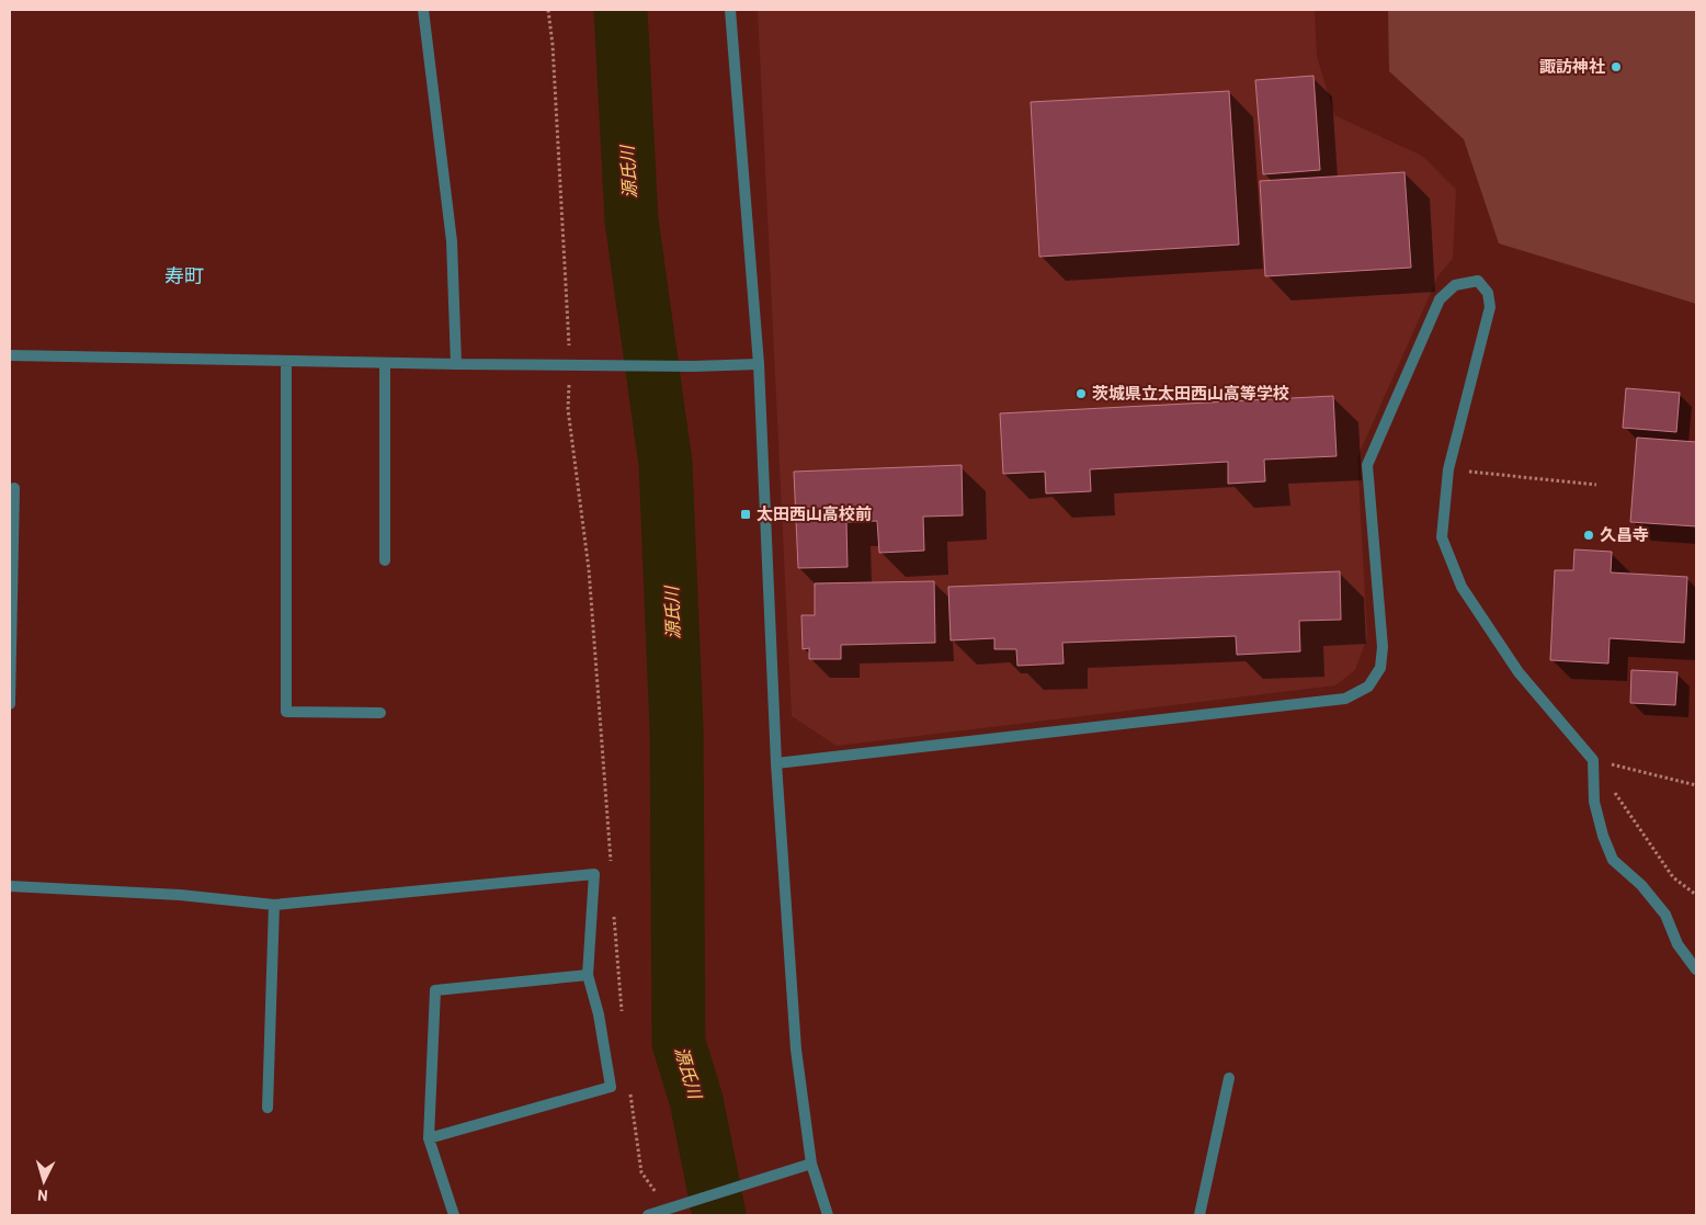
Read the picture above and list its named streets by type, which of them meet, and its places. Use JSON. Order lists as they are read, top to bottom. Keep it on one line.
{"districts":["寿町"],"water":["源氏川"],"places":{"other":["諏訪神社","茨城県立太田西山高等学校","久昌寺"],"transit":["太田西山高校前"]},"north":"bottom"}
